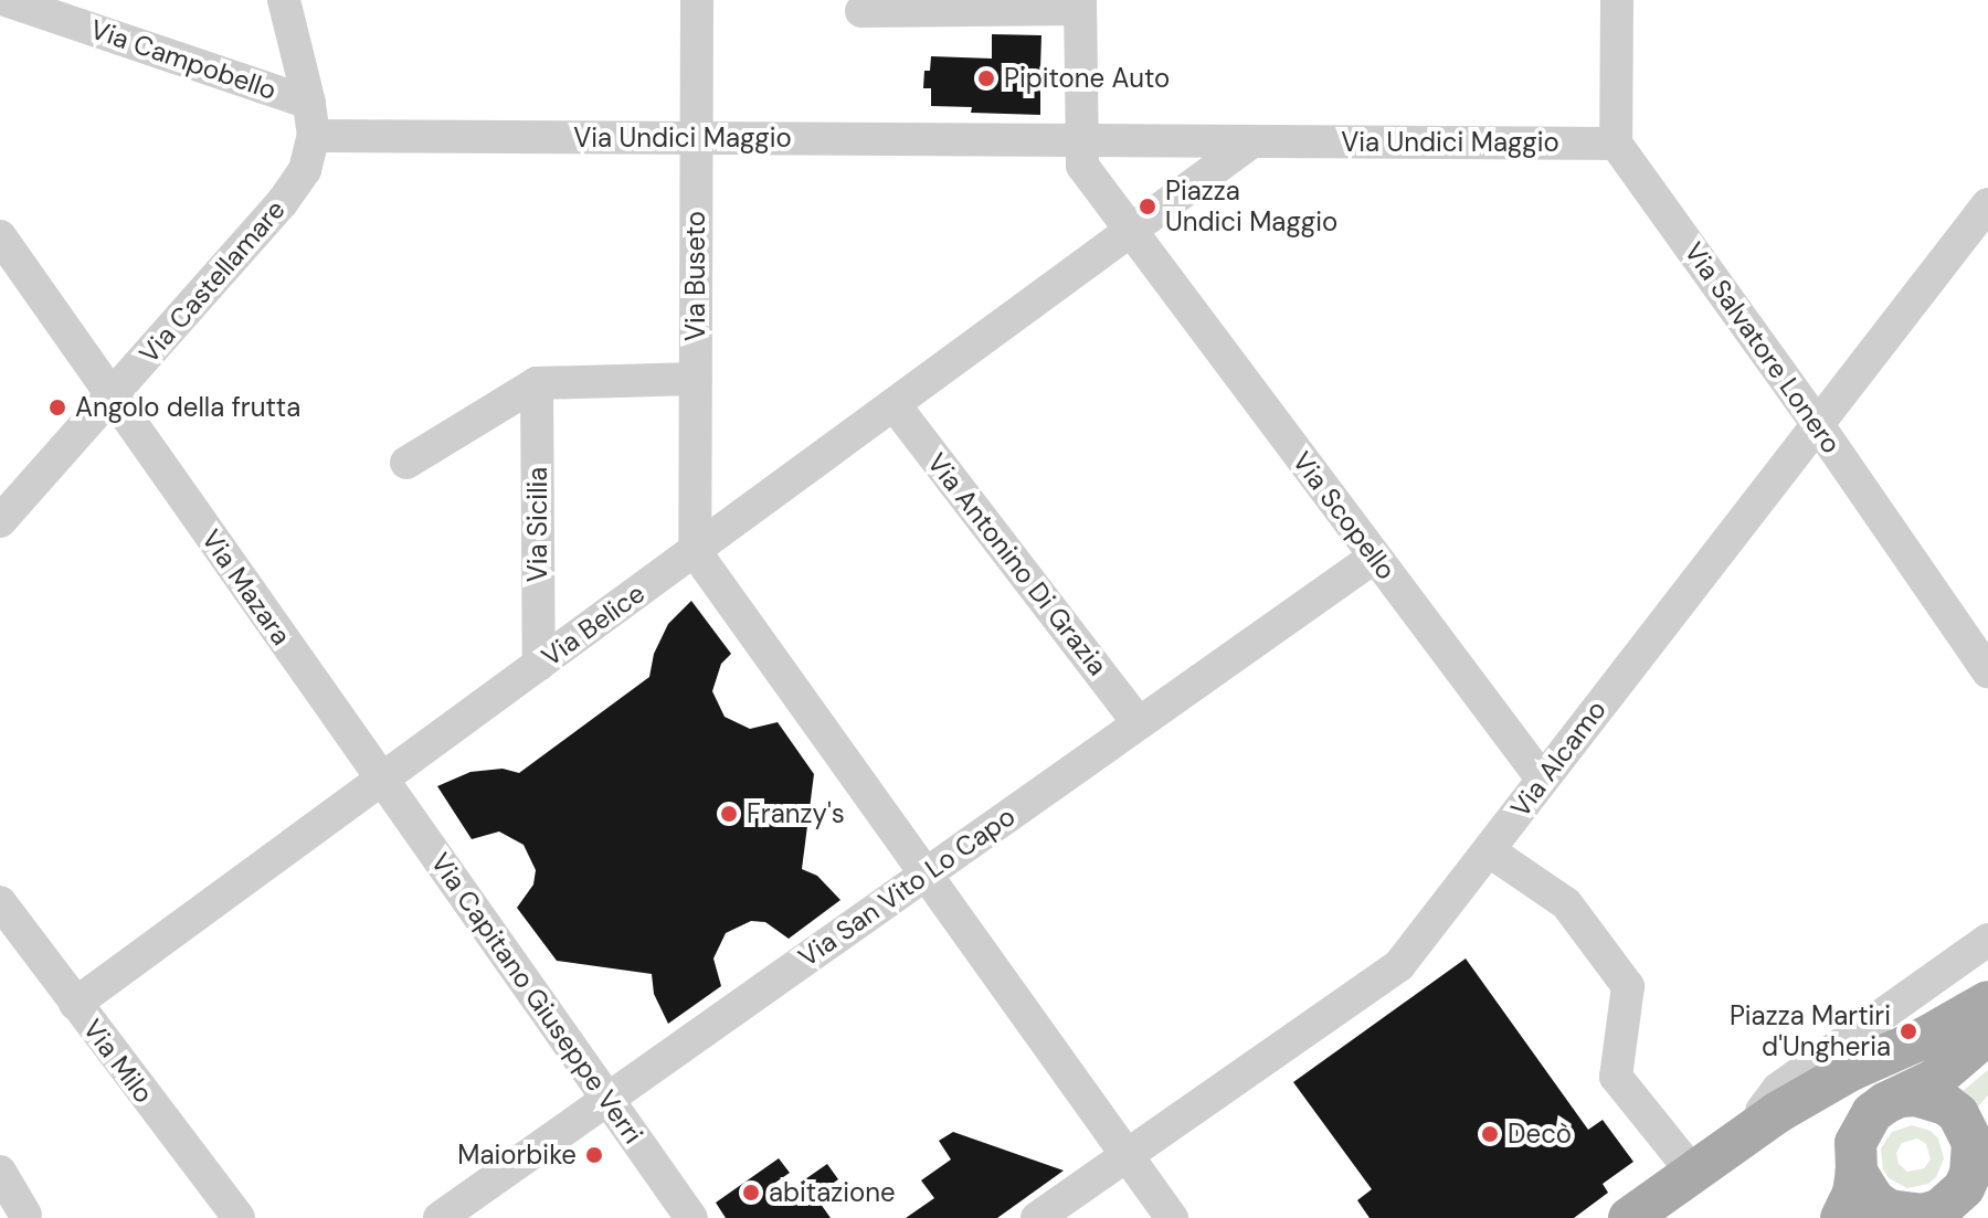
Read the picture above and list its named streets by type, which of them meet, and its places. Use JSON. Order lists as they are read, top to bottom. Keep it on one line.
{"streets":{"street":["Via Campobello","Via Undici Maggio","Via Buseto","Via Castellamare","Via Salvatore Lonero","Via Scopello","Via Sicilia","Via Antonino Di Grazia","Via Mazara","Via Belice","Via Alcamo","Via San Vito Lo Capo","Via Capitano Giuseppe Verri","Via Milo"]},"crossings":[["Via Campobello","Via Castellamare"],["Via Undici Maggio","Via Buseto"],["Via Undici Maggio","Via Castellamare"],["Via Undici Maggio","Via Salvatore Lonero"],["Via Undici Maggio","Via Scopello"],["Via Undici Maggio","Via Belice"],["Via Buseto","Via Belice"],["Via Castellamare","Via Mazara"],["Via Salvatore Lonero","Via Alcamo"],["Via Scopello","Via Belice"],["Via Scopello","Via Alcamo"],["Via Scopello","Via San Vito Lo Capo"],["Via Sicilia","Via Belice"],["Via Antonino Di Grazia","Via Belice"],["Via Antonino Di Grazia","Via San Vito Lo Capo"],["Via Mazara","Via Belice"],["Via Mazara","Via Capitano Giuseppe Verri"],["Via Belice","Via Capitano Giuseppe Verri"],["Via Belice","Via Milo"],["Via San Vito Lo Capo","Via Capitano Giuseppe Verri"]],"places":["Pipitone Auto","Piazza Undici Maggio","Angolo della frutta","Franzy's","Piazza Martiri d'Ungheria","Decò","Maiorbike","abitazione"]}
